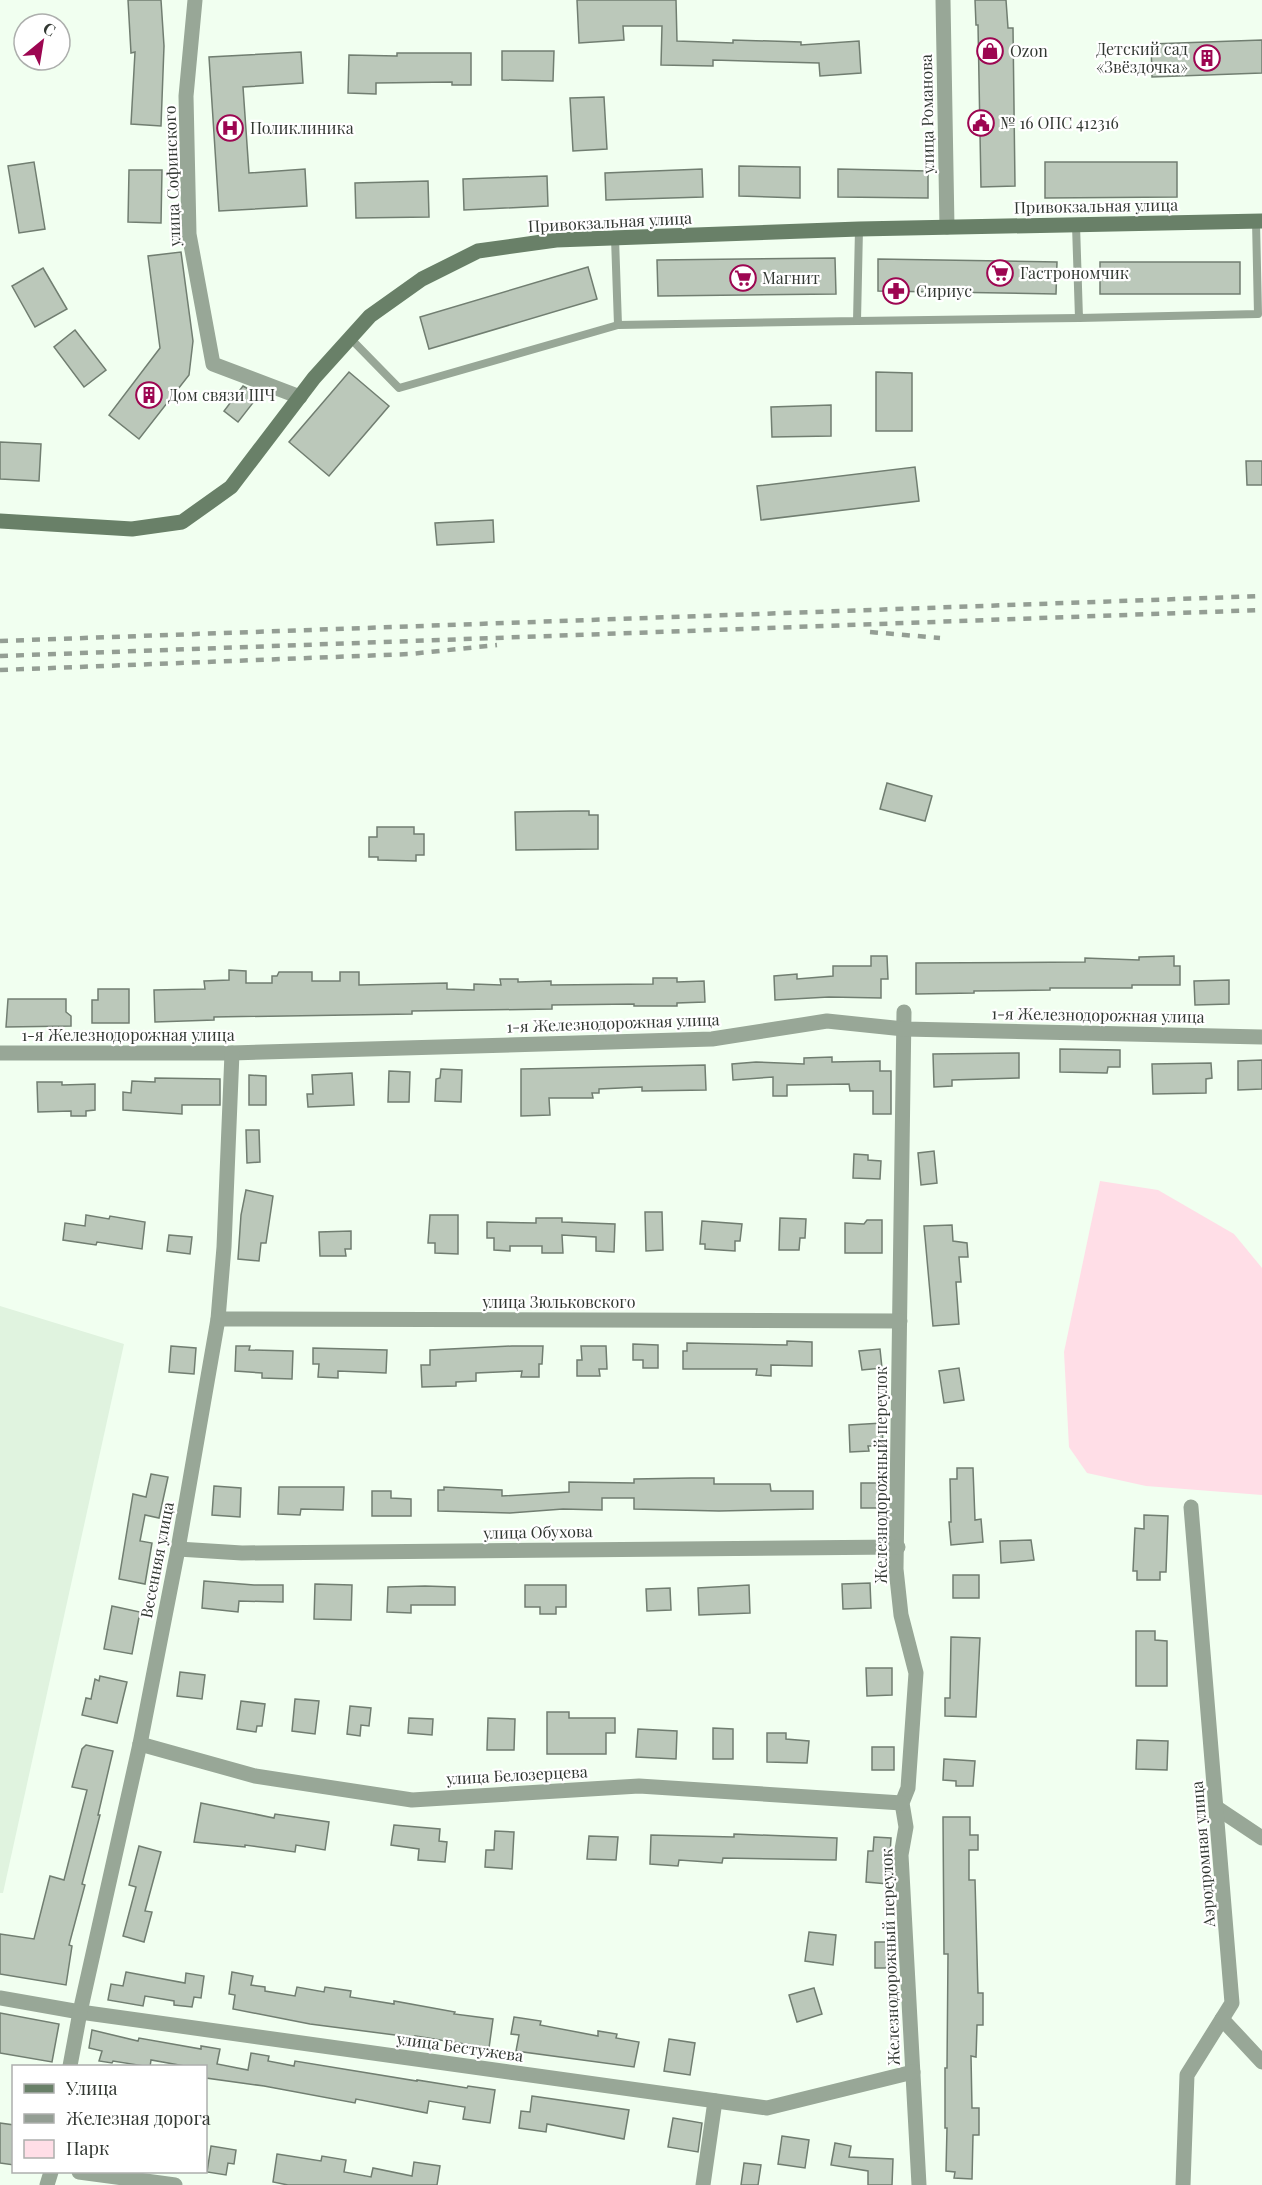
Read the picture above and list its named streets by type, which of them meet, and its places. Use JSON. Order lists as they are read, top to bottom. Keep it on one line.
{"streets":{"main road":["Привокзальная улица"],"street":["улица Романова","улица Софинского","1-я Железнодорожная улица","улица Зюльковского","Железнодорожный переулок","улица Обухова","Весенняя улица","улица Белозерцева","Аэродромная улица","улица Бестужева"]},"crossings":[["улица Романова","Привокзальная улица"],["улица Софинского","Привокзальная улица"],["1-я Железнодорожная улица","Железнодорожный переулок"],["1-я Железнодорожная улица","Весенняя улица"],["улица Зюльковского","Железнодорожный переулок"],["улица Зюльковского","Весенняя улица"],["Железнодорожный переулок","улица Обухова"],["Железнодорожный переулок","улица Белозерцева"],["Железнодорожный переулок","улица Бестужева"],["улица Обухова","Весенняя улица"],["Весенняя улица","улица Белозерцева"],["Весенняя улица","улица Бестужева"]],"places":{"shop":["Ozon"],"building":["Детский сад «Звёздочка»","Дом связи ШЧ"],"public building":["№ 16 ОПС 412316"],"hospital":["Поликлиника"],"supermarket":["Гастрономчик","Магнит"],"pharmacy":["Сириус"]},"legend":["Улица","Железная дорога","Парк"],"north":"top right"}
